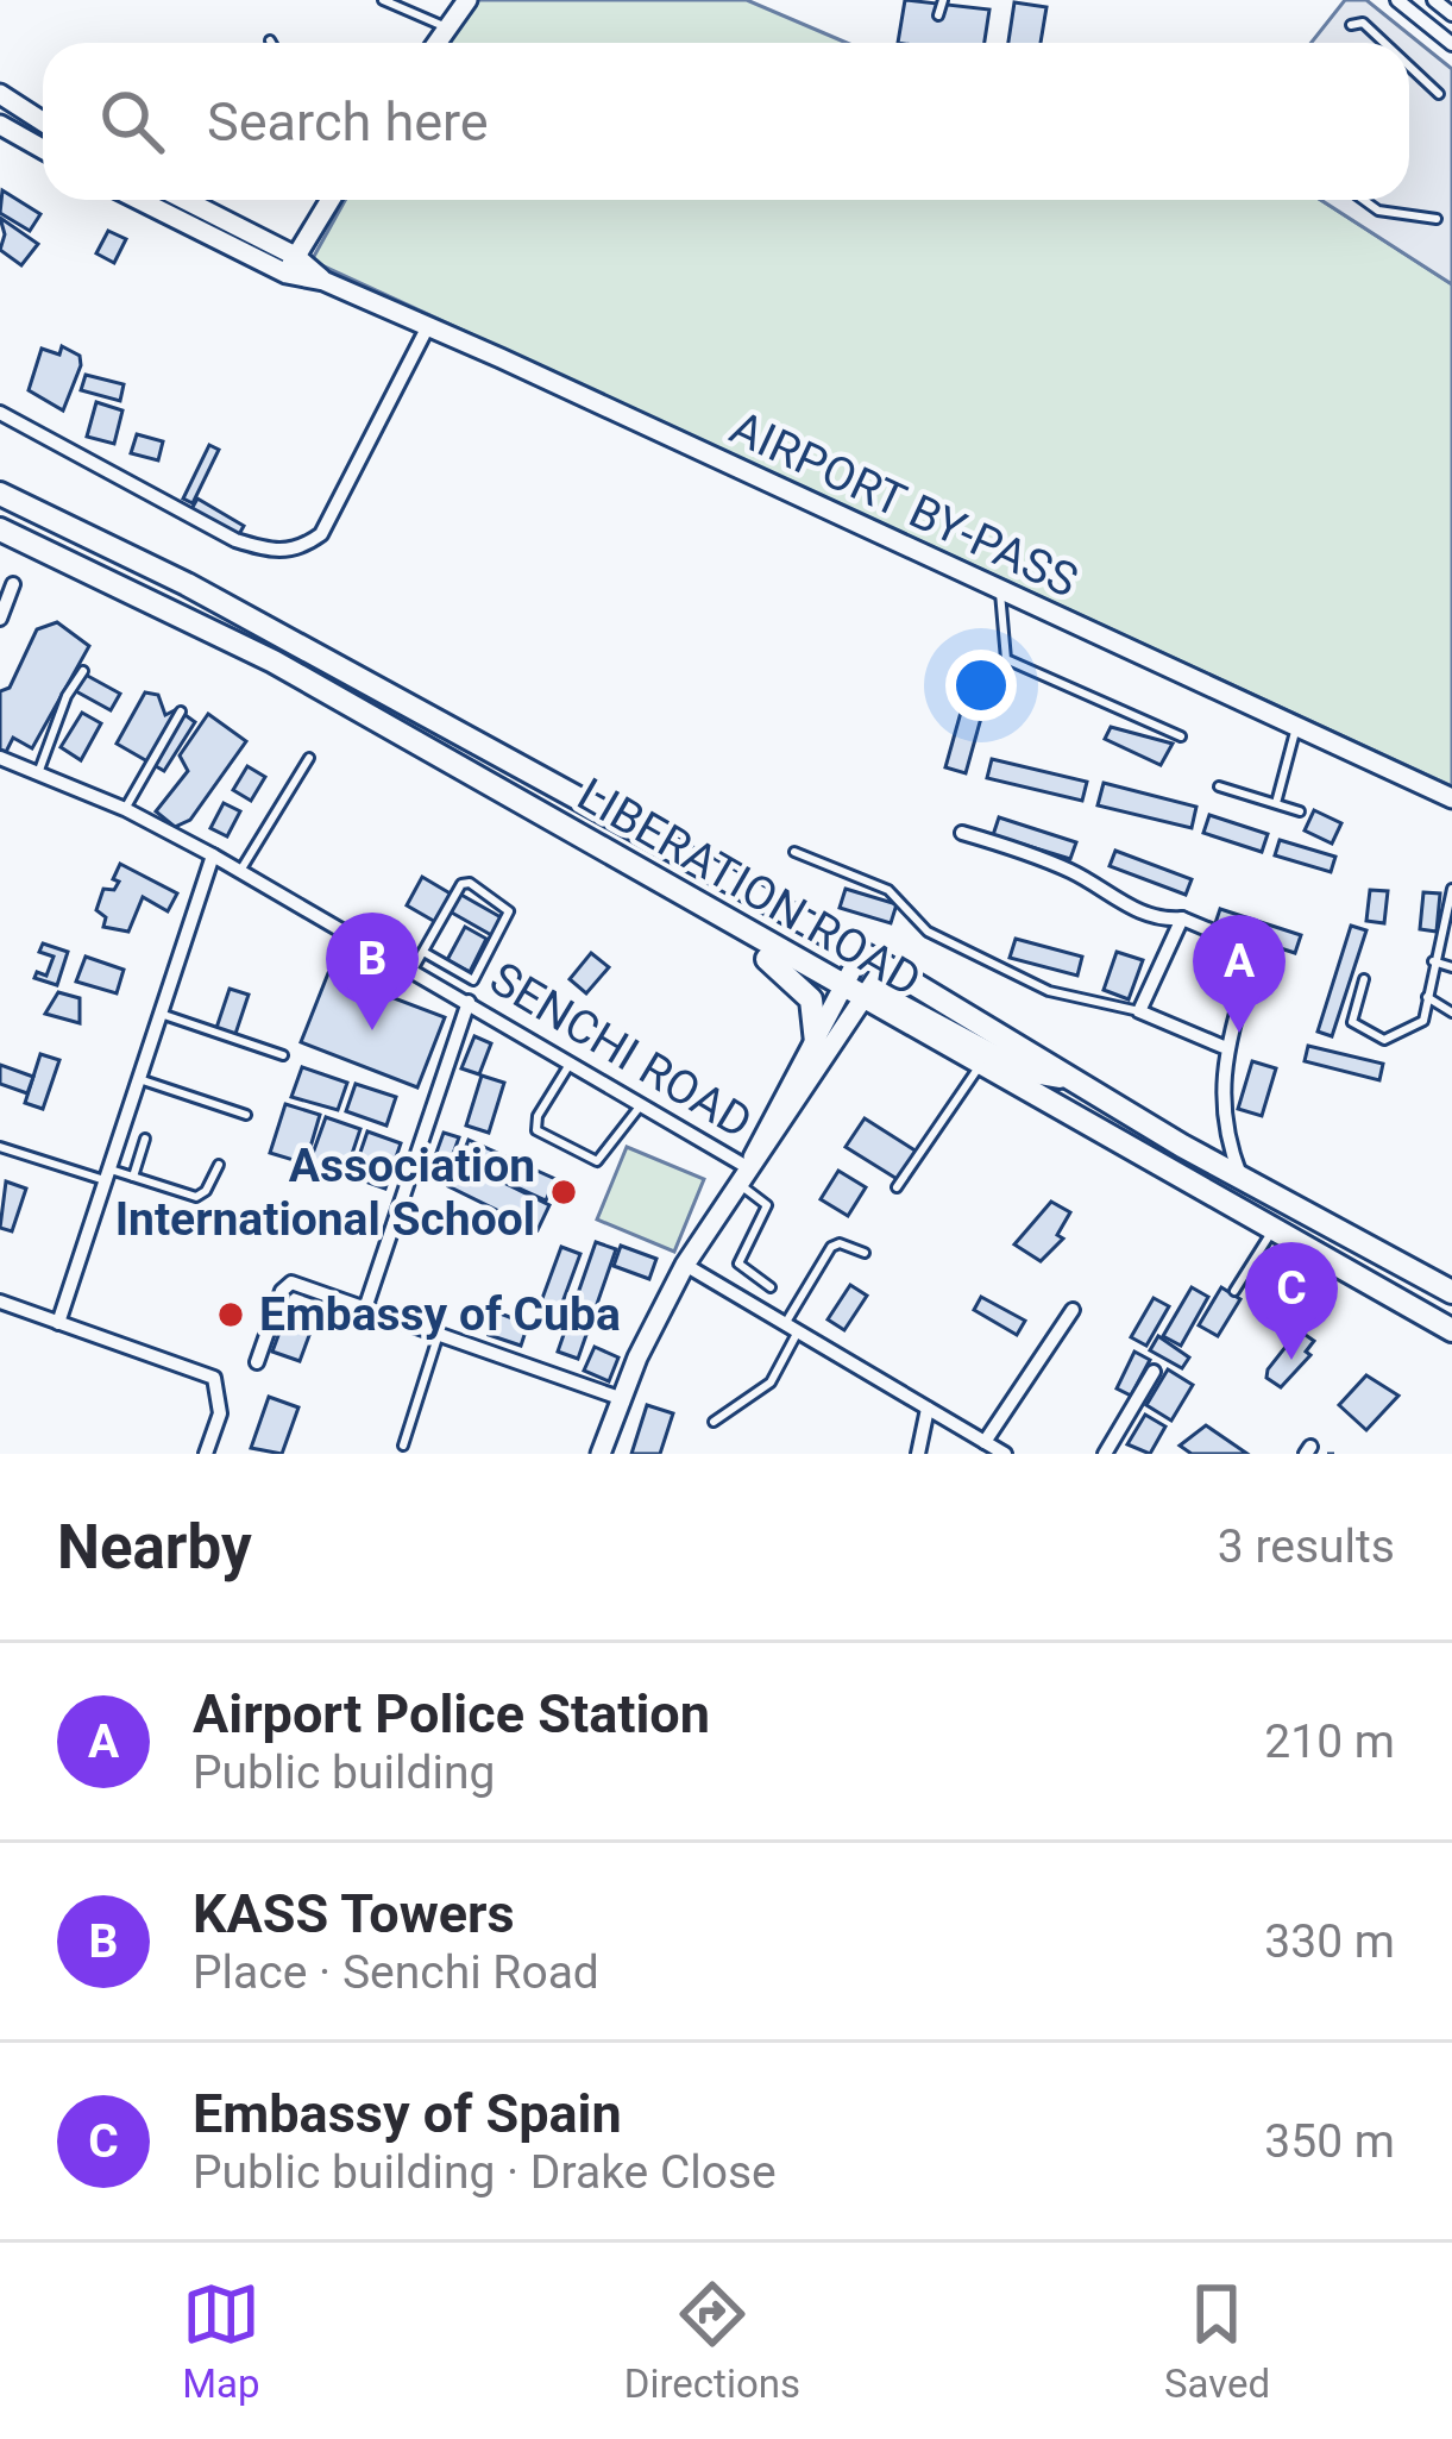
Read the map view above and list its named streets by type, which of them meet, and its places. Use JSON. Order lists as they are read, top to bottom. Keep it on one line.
{"streets":{"highway":["LIBERATION ROAD"],"main road":["AIRPORT BY-PASS"],"street":["SENCHI ROAD"]},"places":["Association International School","Embassy of Cuba"],"page":{"search":"Search here","pins":["B","A","C"],"heading":["Nearby","3 results"],"list":[{"mark":"A","name":"Airport Police Station","note":"Public building","value":"210 m"},{"mark":"B","name":"KASS Towers","note":"Place · Senchi Road","value":"330 m"},{"mark":"C","name":"Embassy of Spain","note":"Public building · Drake Close","value":"350 m"}],"nav":["Map","Directions","Saved"]}}
